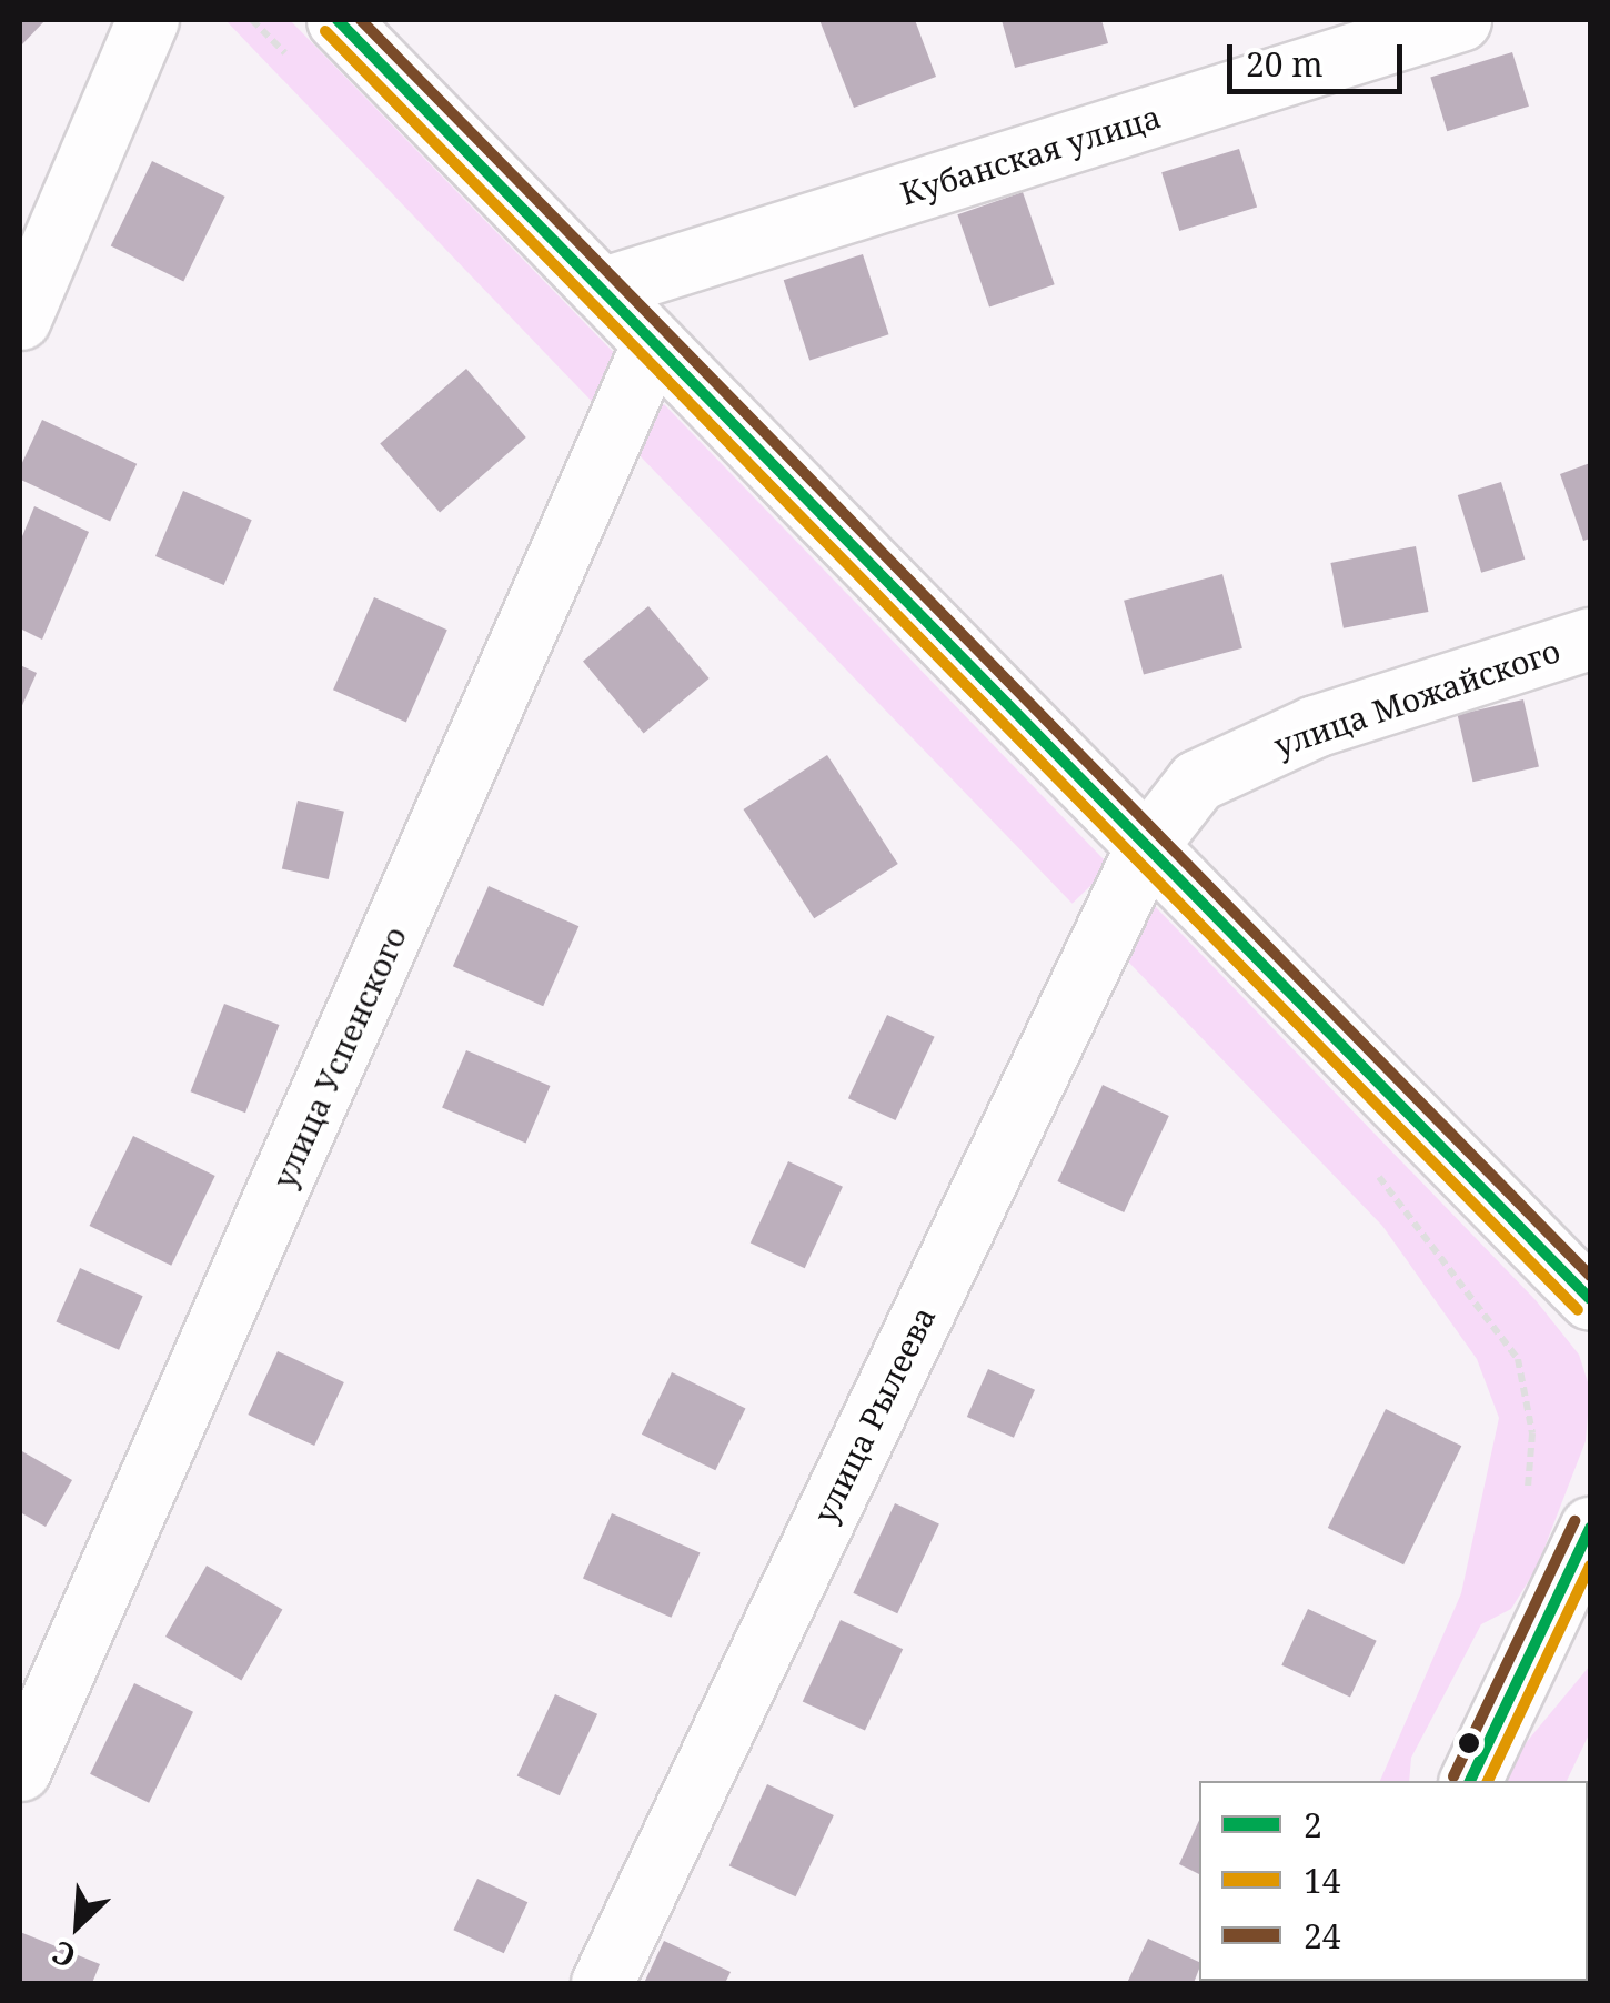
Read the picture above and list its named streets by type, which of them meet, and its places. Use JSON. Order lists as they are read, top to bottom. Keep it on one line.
{"streets":{"street":["Кубанская улица","улица Можайского","улица Успенского","улица Рылеева"]},"crossings":[["улица Можайского","улица Рылеева"]],"lines":["transit line 2","transit line 24","transit line 14"],"legend":["2","14","24"],"scale_bar":"20 m","north":"bottom left"}
